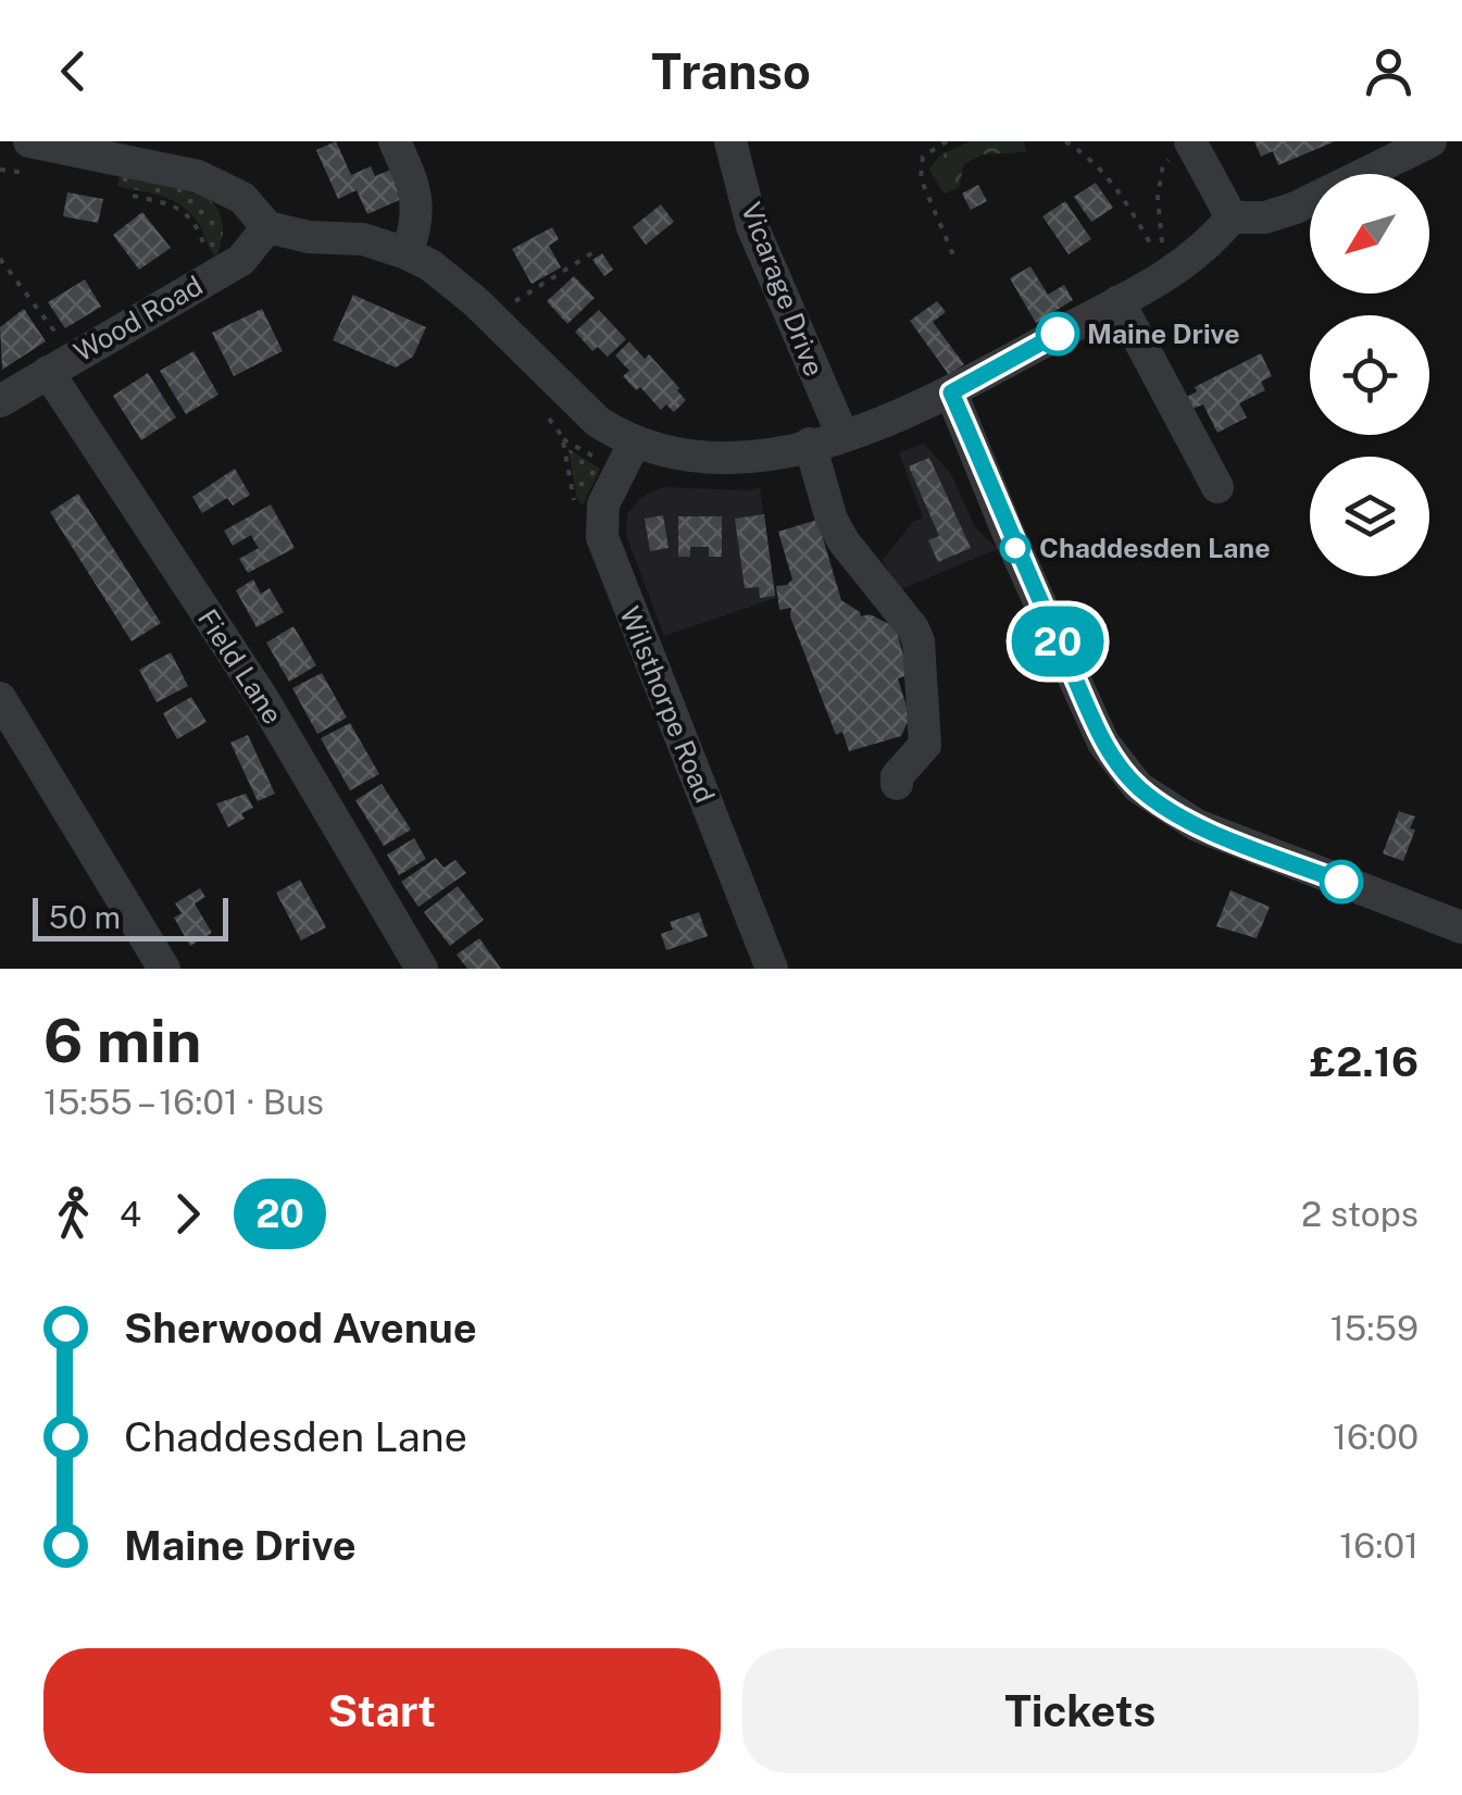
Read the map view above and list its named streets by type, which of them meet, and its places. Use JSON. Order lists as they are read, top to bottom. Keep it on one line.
{"streets":{"street":["Vicarage Drive","Wood Road","Field Lane","Wilsthorpe Road"]},"crossings":[["Wood Road","Field Lane"]],"places":["Maine Drive","Chaddesden Lane"],"lines":["bus line 20"],"scale_bar":"50 m","north":"bottom left","page":{"header":"Transo","on_map":"20","scale":"50 m","heading":["6 min","15:55 – 16:01 · Bus","£2.16"],"legs":["4","20","2 stops"],"list":[{"name":"Sherwood Avenue","value":"15:59"},{"name":"Chaddesden Lane","value":"16:00"},{"name":"Maine Drive","value":"16:01"}],"buttons":["Start","Tickets"]}}
